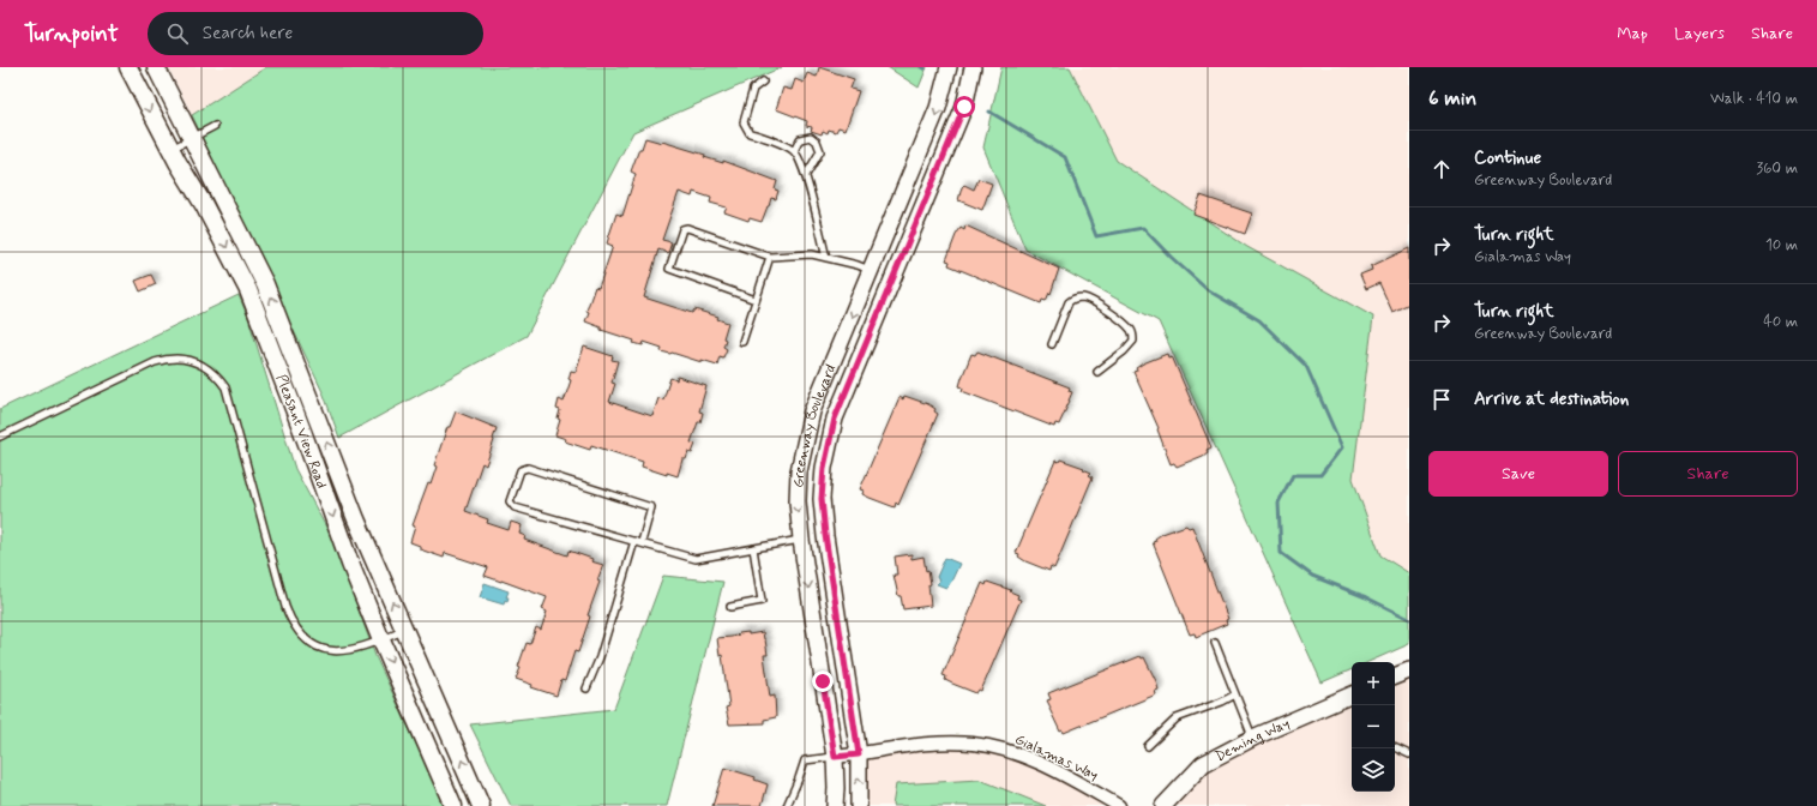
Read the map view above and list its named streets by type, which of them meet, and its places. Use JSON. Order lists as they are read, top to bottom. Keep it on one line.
{"streets":{"main road":["Pleasant View Road"],"street":["Greenway Boulevard","Deming Way","Gialamas Way"]},"crossings":[["Greenway Boulevard","Gialamas Way"]],"page":{"header":"Turnpoint","search":"Search here","nav":["Map","Layers","Share"],"heading":["6 min","Walk · 410 m"],"list":[["Continue","Greenway Boulevard","360 m"],["Turn right","Gialamas Way","10 m"],["Turn right","Greenway Boulevard","40 m"],"Arrive at destination"],"buttons":["Save","Share"],"map_buttons":["+","−"]}}
